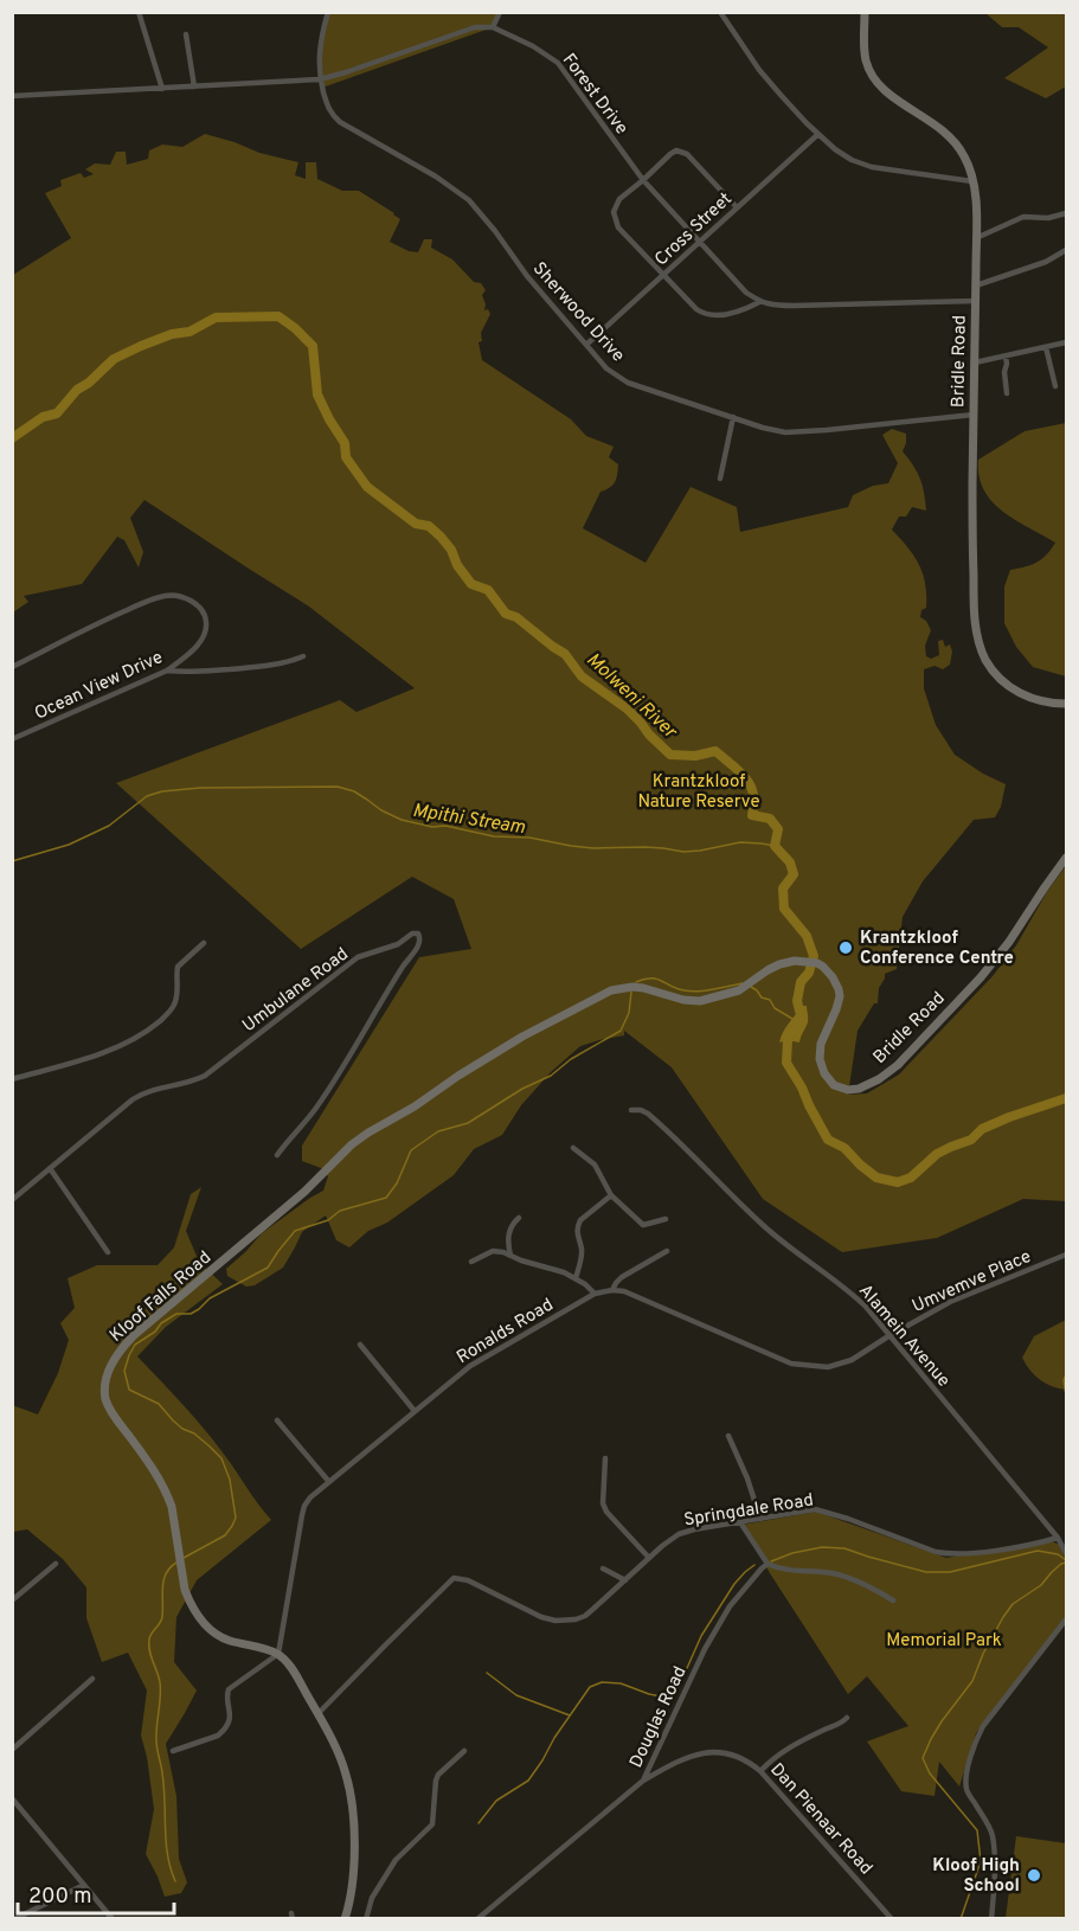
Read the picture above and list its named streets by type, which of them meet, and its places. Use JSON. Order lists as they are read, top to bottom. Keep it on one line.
{"streets":{"main road":["Bridle Road","Kloof Falls Road"],"street":["Forest Drive","Cross Street","Sherwood Drive","Ocean View Drive","Umbulane Road","Umvemve Place","Ronalds Road","Alamein Avenue","Springdale Road","Douglas Road","Dan Pienaar Road"]},"crossings":[["Forest Drive","Cross Street"],["Cross Street","Sherwood Drive"],["Sherwood Drive","Bridle Road"],["Bridle Road","Kloof Falls Road"],["Umvemve Place","Ronalds Road"],["Umvemve Place","Alamein Avenue"],["Kloof Falls Road","Ronalds Road"],["Ronalds Road","Alamein Avenue"],["Alamein Avenue","Springdale Road"],["Douglas Road","Dan Pienaar Road"]],"water":["Molweni River","Mpithi Stream"],"parks":["Krantzkloof Nature Reserve","Memorial Park"],"places":["Krantzkloof Conference Centre","Kloof High School"],"scale_bar":"200 m"}
